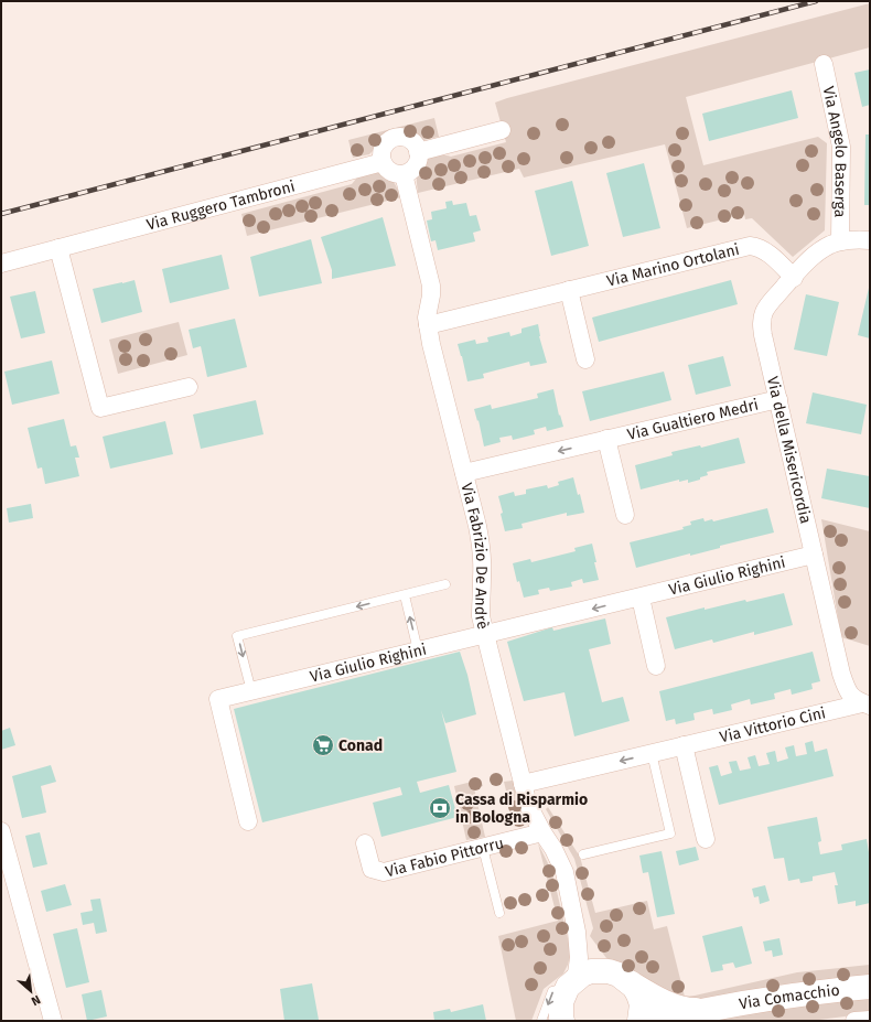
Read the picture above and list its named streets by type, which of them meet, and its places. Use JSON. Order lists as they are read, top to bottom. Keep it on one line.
{"streets":{"main road":["Via Comacchio"],"street":["Via Angelo Baserga","Via Ruggero Tambroni","Via Marino Ortolani","Via Gualtiero Medri","Via della Misericordia","Via Fabrizio De Andrè","Via Giulio Righini","Via Vittorio Cini","Via Fabio Pittorru"]},"crossings":[["Via Angelo Baserga","Via della Misericordia"],["Via Ruggero Tambroni","Via Fabrizio De Andrè"],["Via Marino Ortolani","Via della Misericordia"],["Via Marino Ortolani","Via Fabrizio De Andrè"],["Via Gualtiero Medri","Via della Misericordia"],["Via Gualtiero Medri","Via Fabrizio De Andrè"],["Via della Misericordia","Via Giulio Righini"],["Via della Misericordia","Via Vittorio Cini"],["Via Fabrizio De Andrè","Via Giulio Righini"],["Via Fabrizio De Andrè","Via Vittorio Cini"],["Via Fabrizio De Andrè","Via Fabio Pittorru"],["Via Fabrizio De Andrè","Via Comacchio"]],"one_way":["Via Gualtiero Medri","Via Vittorio Cini"],"places":{"supermarket":["Conad"],"bank":["Cassa di Risparmio in Bologna"]},"north":"bottom right"}
